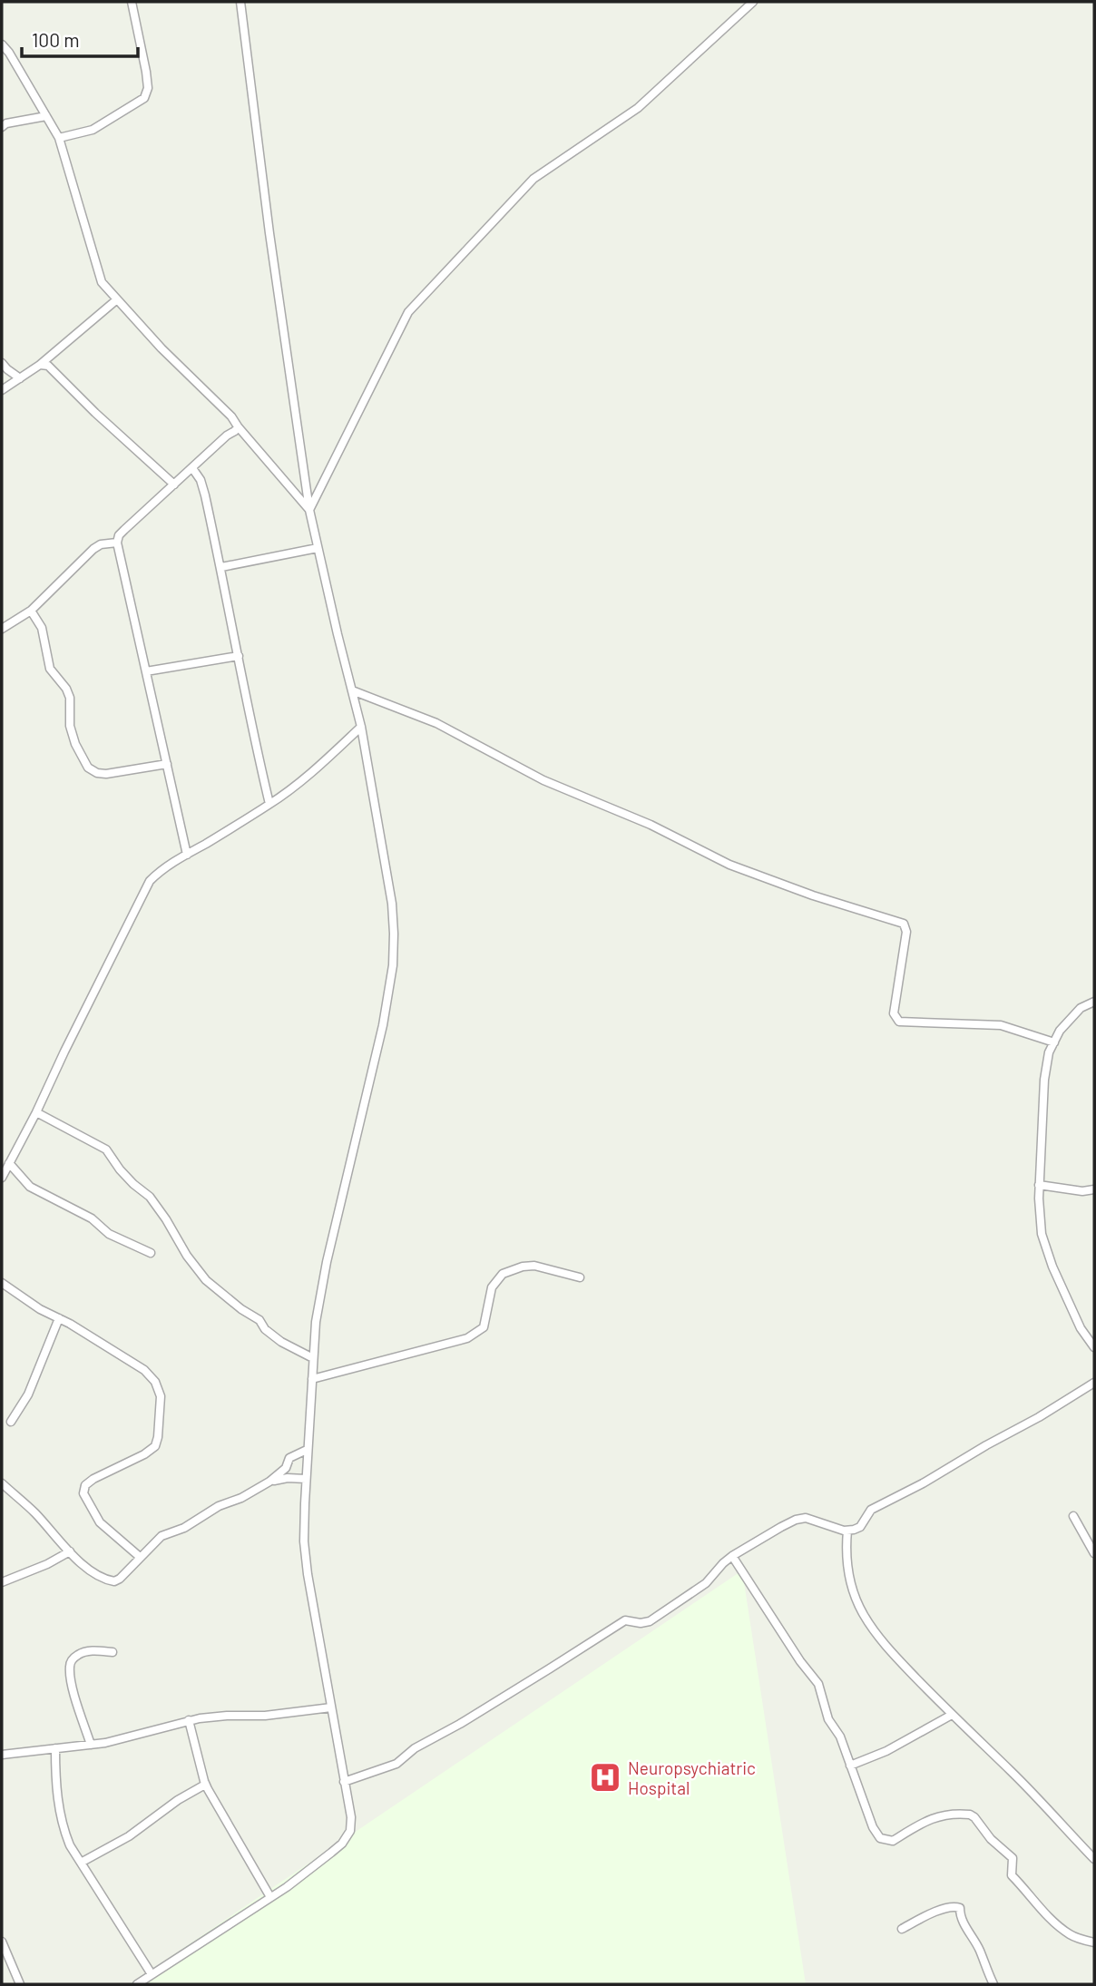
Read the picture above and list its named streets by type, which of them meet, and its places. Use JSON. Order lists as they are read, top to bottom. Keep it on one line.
{"places":{"hospital":["Neuropsychiatric Hospital"]},"scale_bar":"100 m"}
